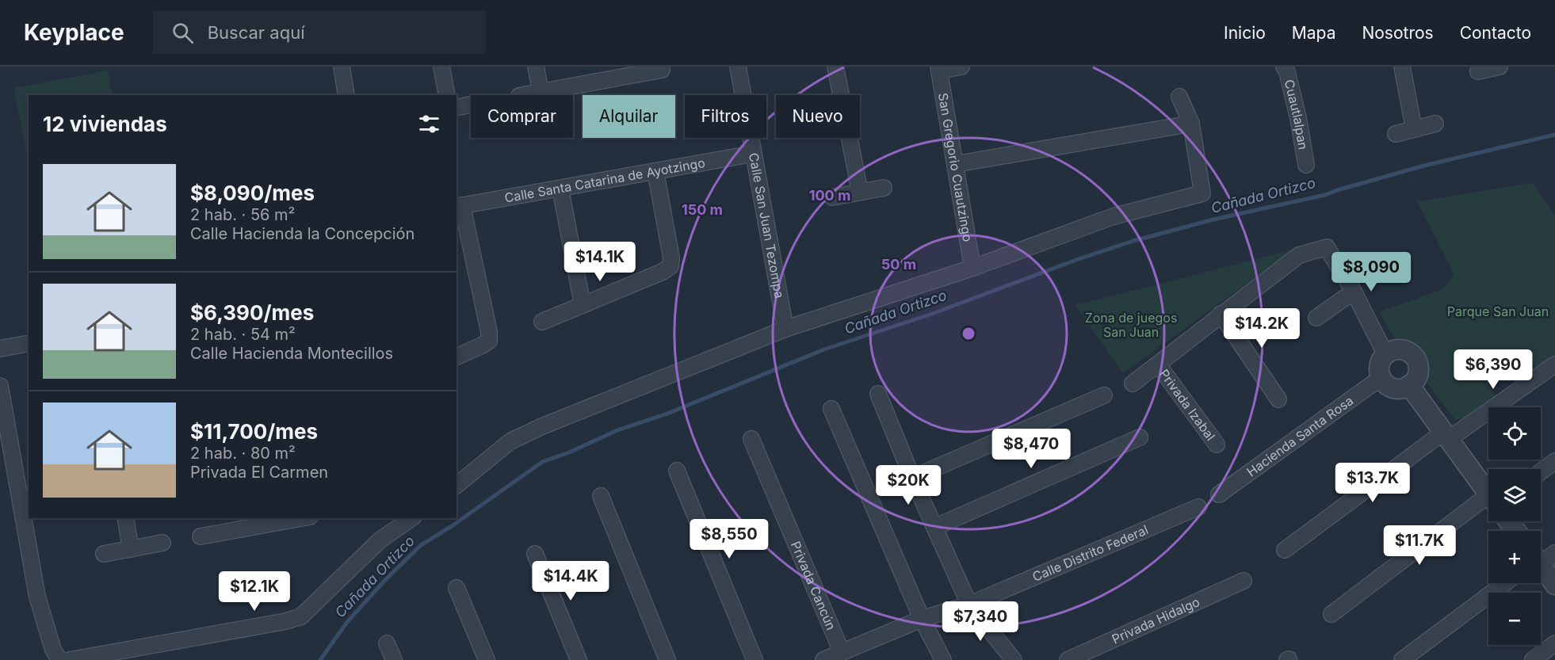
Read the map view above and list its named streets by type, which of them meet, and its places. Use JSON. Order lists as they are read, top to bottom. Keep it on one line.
{"streets":{"street":["Cuautlalpan","San Gregorio Cuautzingo","Calle Santa Catarina de Ayotzingo","Calle San Juan Tezompa","Privada Izabal","Hacienda Santa Rosa","Calle Distrito Federal","Privada Cancún","Privada Hidalgo"]},"crossings":[["Calle Santa Catarina de Ayotzingo","Calle San Juan Tezompa"],["Calle Distrito Federal","Privada Cancún"]],"water":["Cañada Ortizco"],"parks":["Parque San Juan","Zona de juegos San Juan"],"page":{"header":"Keyplace","search":"Buscar aquí","nav":["Inicio","Mapa","Nosotros","Contacto"],"chip":["Comprar","Alquilar","Filtros","Nuevo"],"heading":"12 viviendas","list":[{"name":"$8,090/mes","note":"2 hab. · 56 m² · Calle Hacienda la Concepción"},{"name":"$6,390/mes","note":"2 hab. · 54 m² · Calle Hacienda Montecillos"},{"name":"$11,700/mes","note":"2 hab. · 80 m² · Privada El Carmen"}],"price":["$14.1K","$8,090","$14.2K","$6,390","$8,470","$13.7K","$20K","$8,550","$11.7K","$14.4K","$12.1K","$7,340"],"map_buttons":["+","−"]},"rings":["100 m","150 m","50 m"]}
